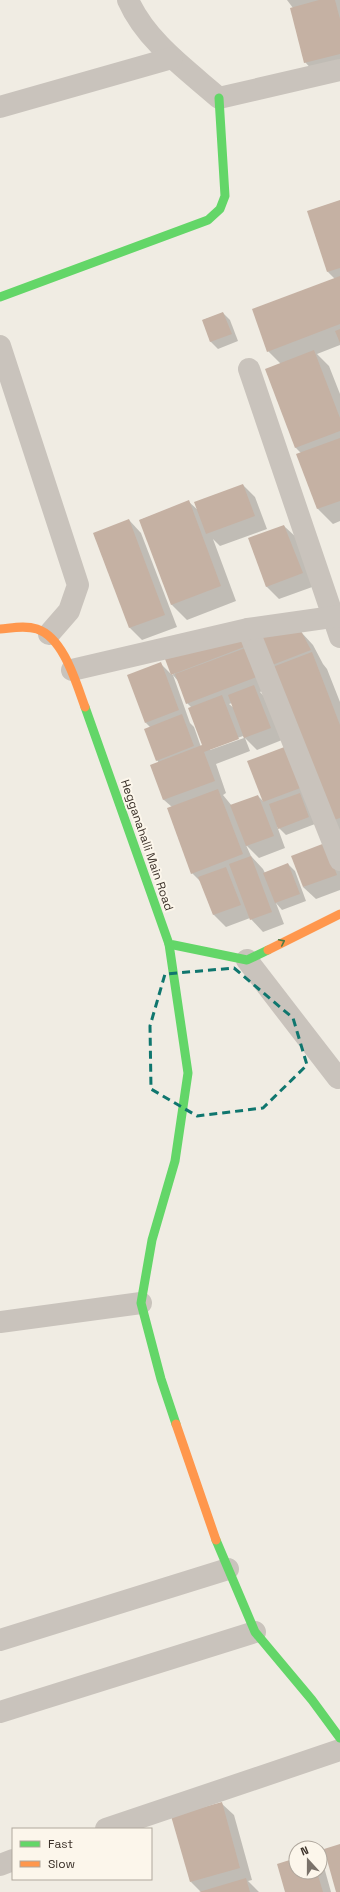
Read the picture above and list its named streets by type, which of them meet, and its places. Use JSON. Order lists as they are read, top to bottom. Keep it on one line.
{"streets":{"street":["Hegganahalli Main Road"]},"legend":["Fast","Slow"],"north":"top"}
